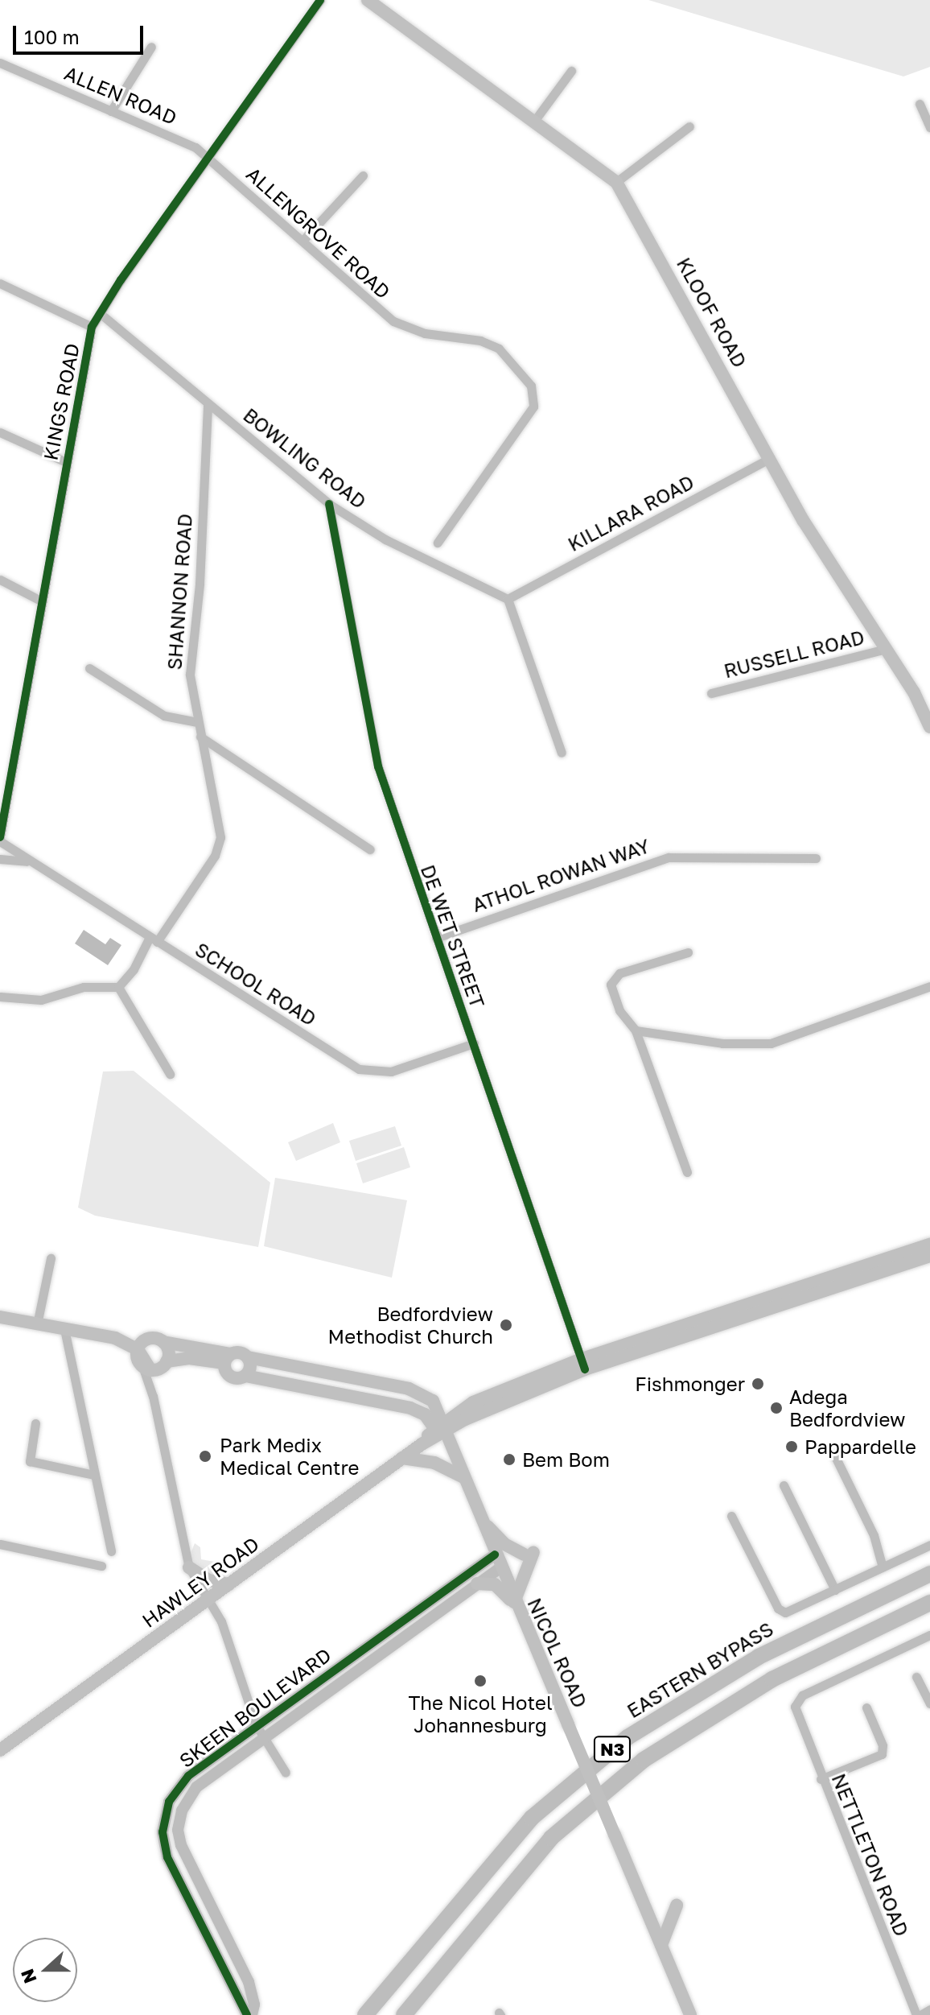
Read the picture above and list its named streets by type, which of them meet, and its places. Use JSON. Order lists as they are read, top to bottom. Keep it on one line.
{"streets":{"highway":["EASTERN BYPASS","N3"],"main road":["KLOOF ROAD","HAWLEY ROAD","NICOL ROAD"],"street":["ALLEN ROAD","ALLENGROVE ROAD","KINGS ROAD","BOWLING ROAD","KILLARA ROAD","SHANNON ROAD","RUSSELL ROAD","ATHOL ROWAN WAY","DE WET STREET","SCHOOL ROAD","SKEEN BOULEVARD","NETTLETON ROAD"]},"crossings":[["ALLEN ROAD","ALLENGROVE ROAD"],["ALLEN ROAD","KINGS ROAD"],["KLOOF ROAD","KILLARA ROAD"],["KLOOF ROAD","RUSSELL ROAD"],["KINGS ROAD","BOWLING ROAD"],["KINGS ROAD","SCHOOL ROAD"],["BOWLING ROAD","KILLARA ROAD"],["BOWLING ROAD","SHANNON ROAD"],["BOWLING ROAD","DE WET STREET"],["SHANNON ROAD","SCHOOL ROAD"],["ATHOL ROWAN WAY","DE WET STREET"],["DE WET STREET","SCHOOL ROAD"],["HAWLEY ROAD","NICOL ROAD"],["NICOL ROAD","SKEEN BOULEVARD"]],"places":["Bedfordview Methodist Church","Fishmonger","Adega Bedfordview","Pappardelle","Park Medix Medical Centre","Bem Bom","The Nicol Hotel Johannesburg"],"scale_bar":"100 m","north":"left"}
